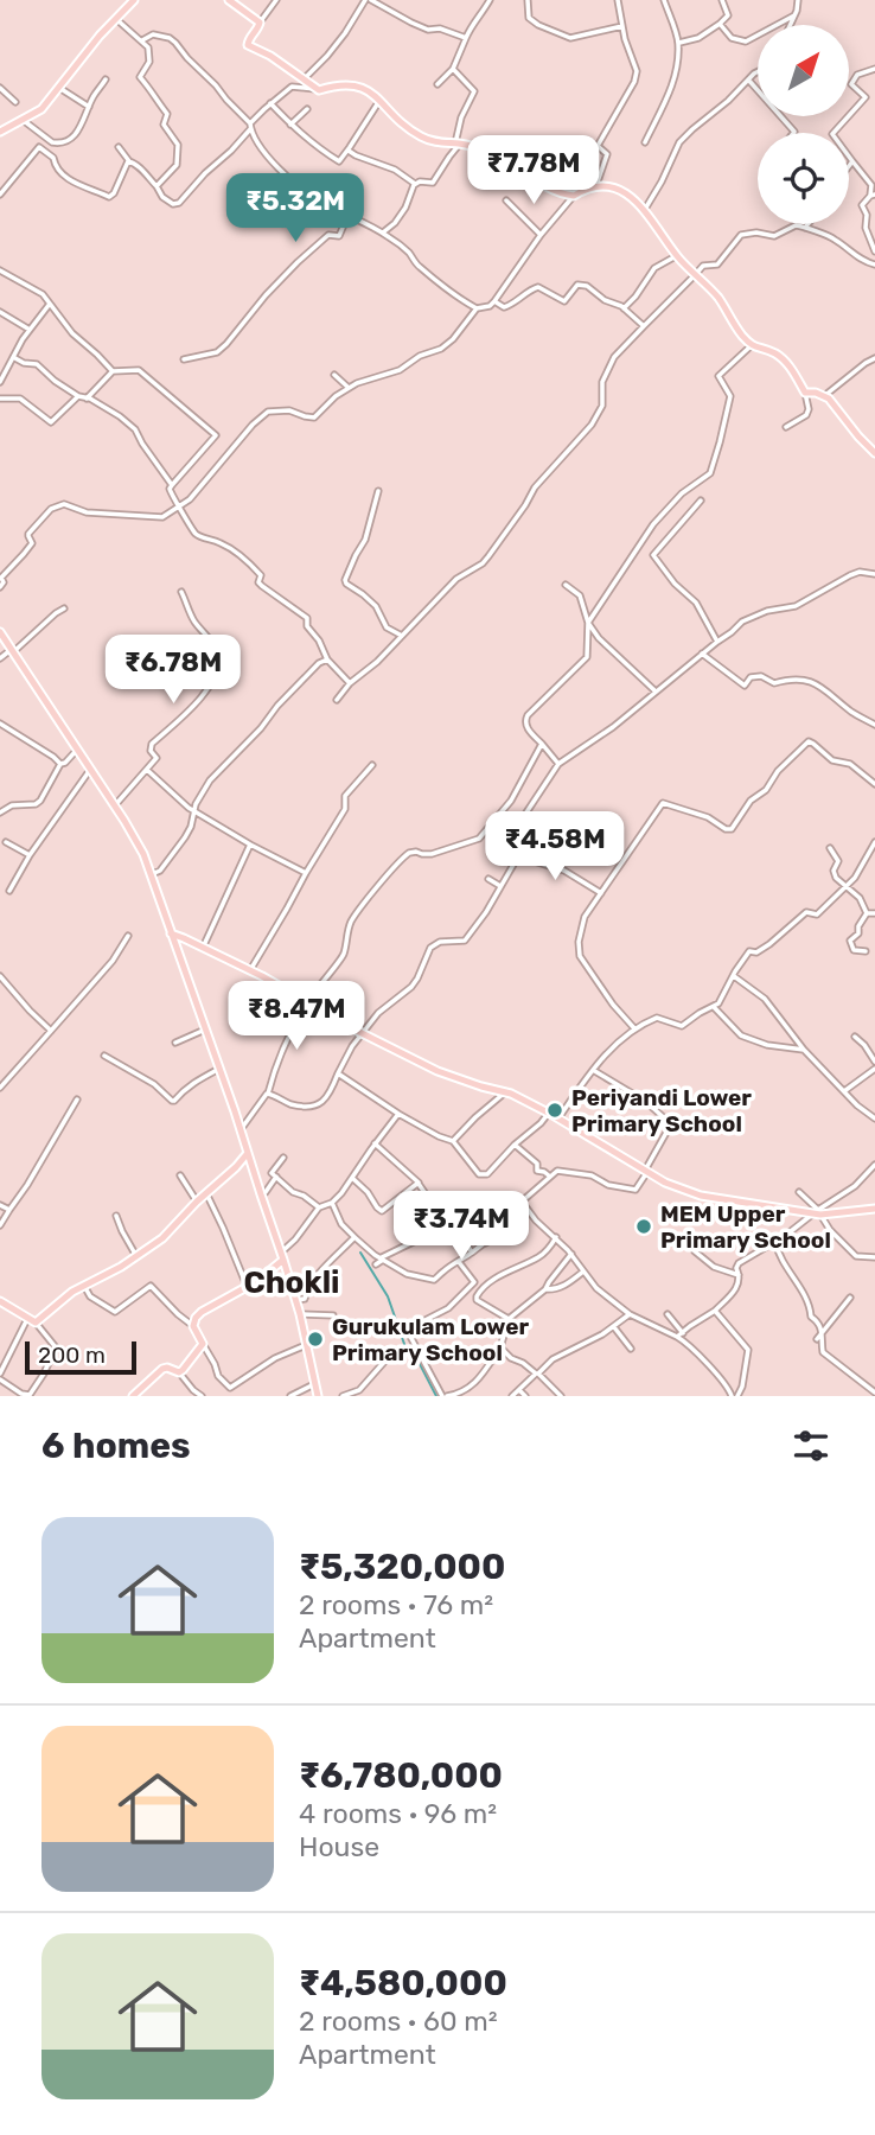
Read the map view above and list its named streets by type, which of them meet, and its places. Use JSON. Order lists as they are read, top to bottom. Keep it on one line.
{"districts":["Chokli"],"places":["Periyandi Lower Primary School","MEM Upper Primary School","Gurukulam Lower Primary School"],"scale_bar":"200 m","north":"top right","page":{"price":["₹7.78M","₹5.32M","₹6.78M","₹4.58M","₹8.47M","₹3.74M"],"scale":"200 m","heading":"6 homes","list":[{"name":"₹5,320,000","note":"2 rooms · 76 m² · Apartment"},{"name":"₹6,780,000","note":"4 rooms · 96 m² · House"},{"name":"₹4,580,000","note":"2 rooms · 60 m² · Apartment"}]}}
